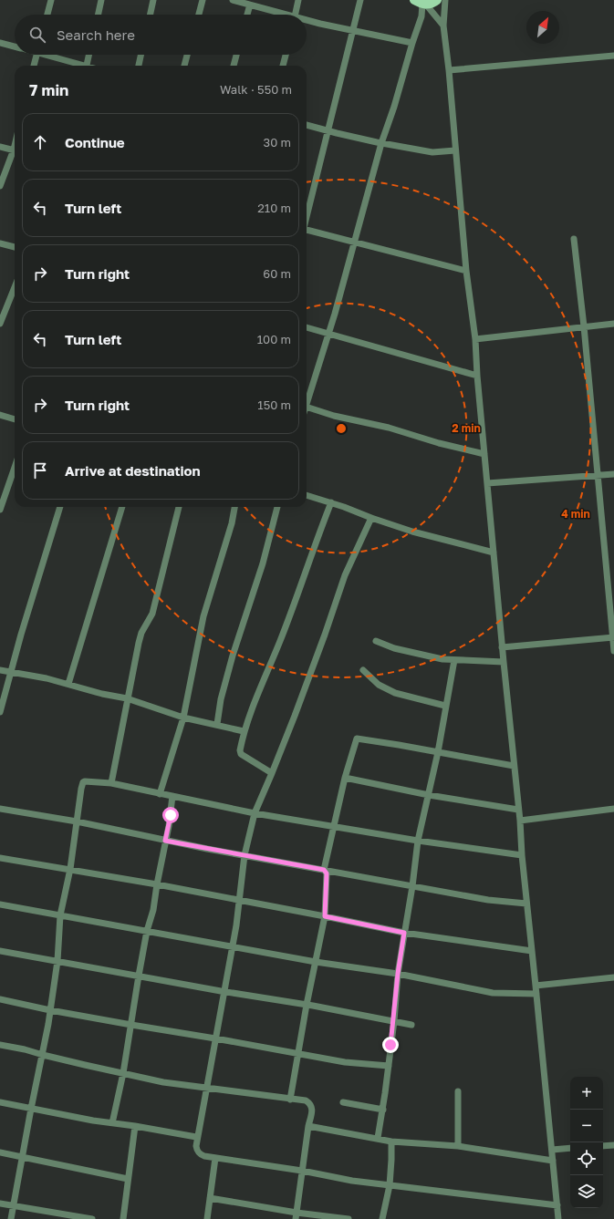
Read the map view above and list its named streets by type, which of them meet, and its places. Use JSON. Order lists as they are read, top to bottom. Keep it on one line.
{"north":"top right","page":{"search":"Search here","heading":["7 min","Walk · 550 m"],"list":[["Continue","30 m"],["Turn left","210 m"],["Turn right","60 m"],["Turn left","100 m"],["Turn right","150 m"],"Arrive at destination"],"map_buttons":["+","−"]},"rings":["2 min","4 min"]}
